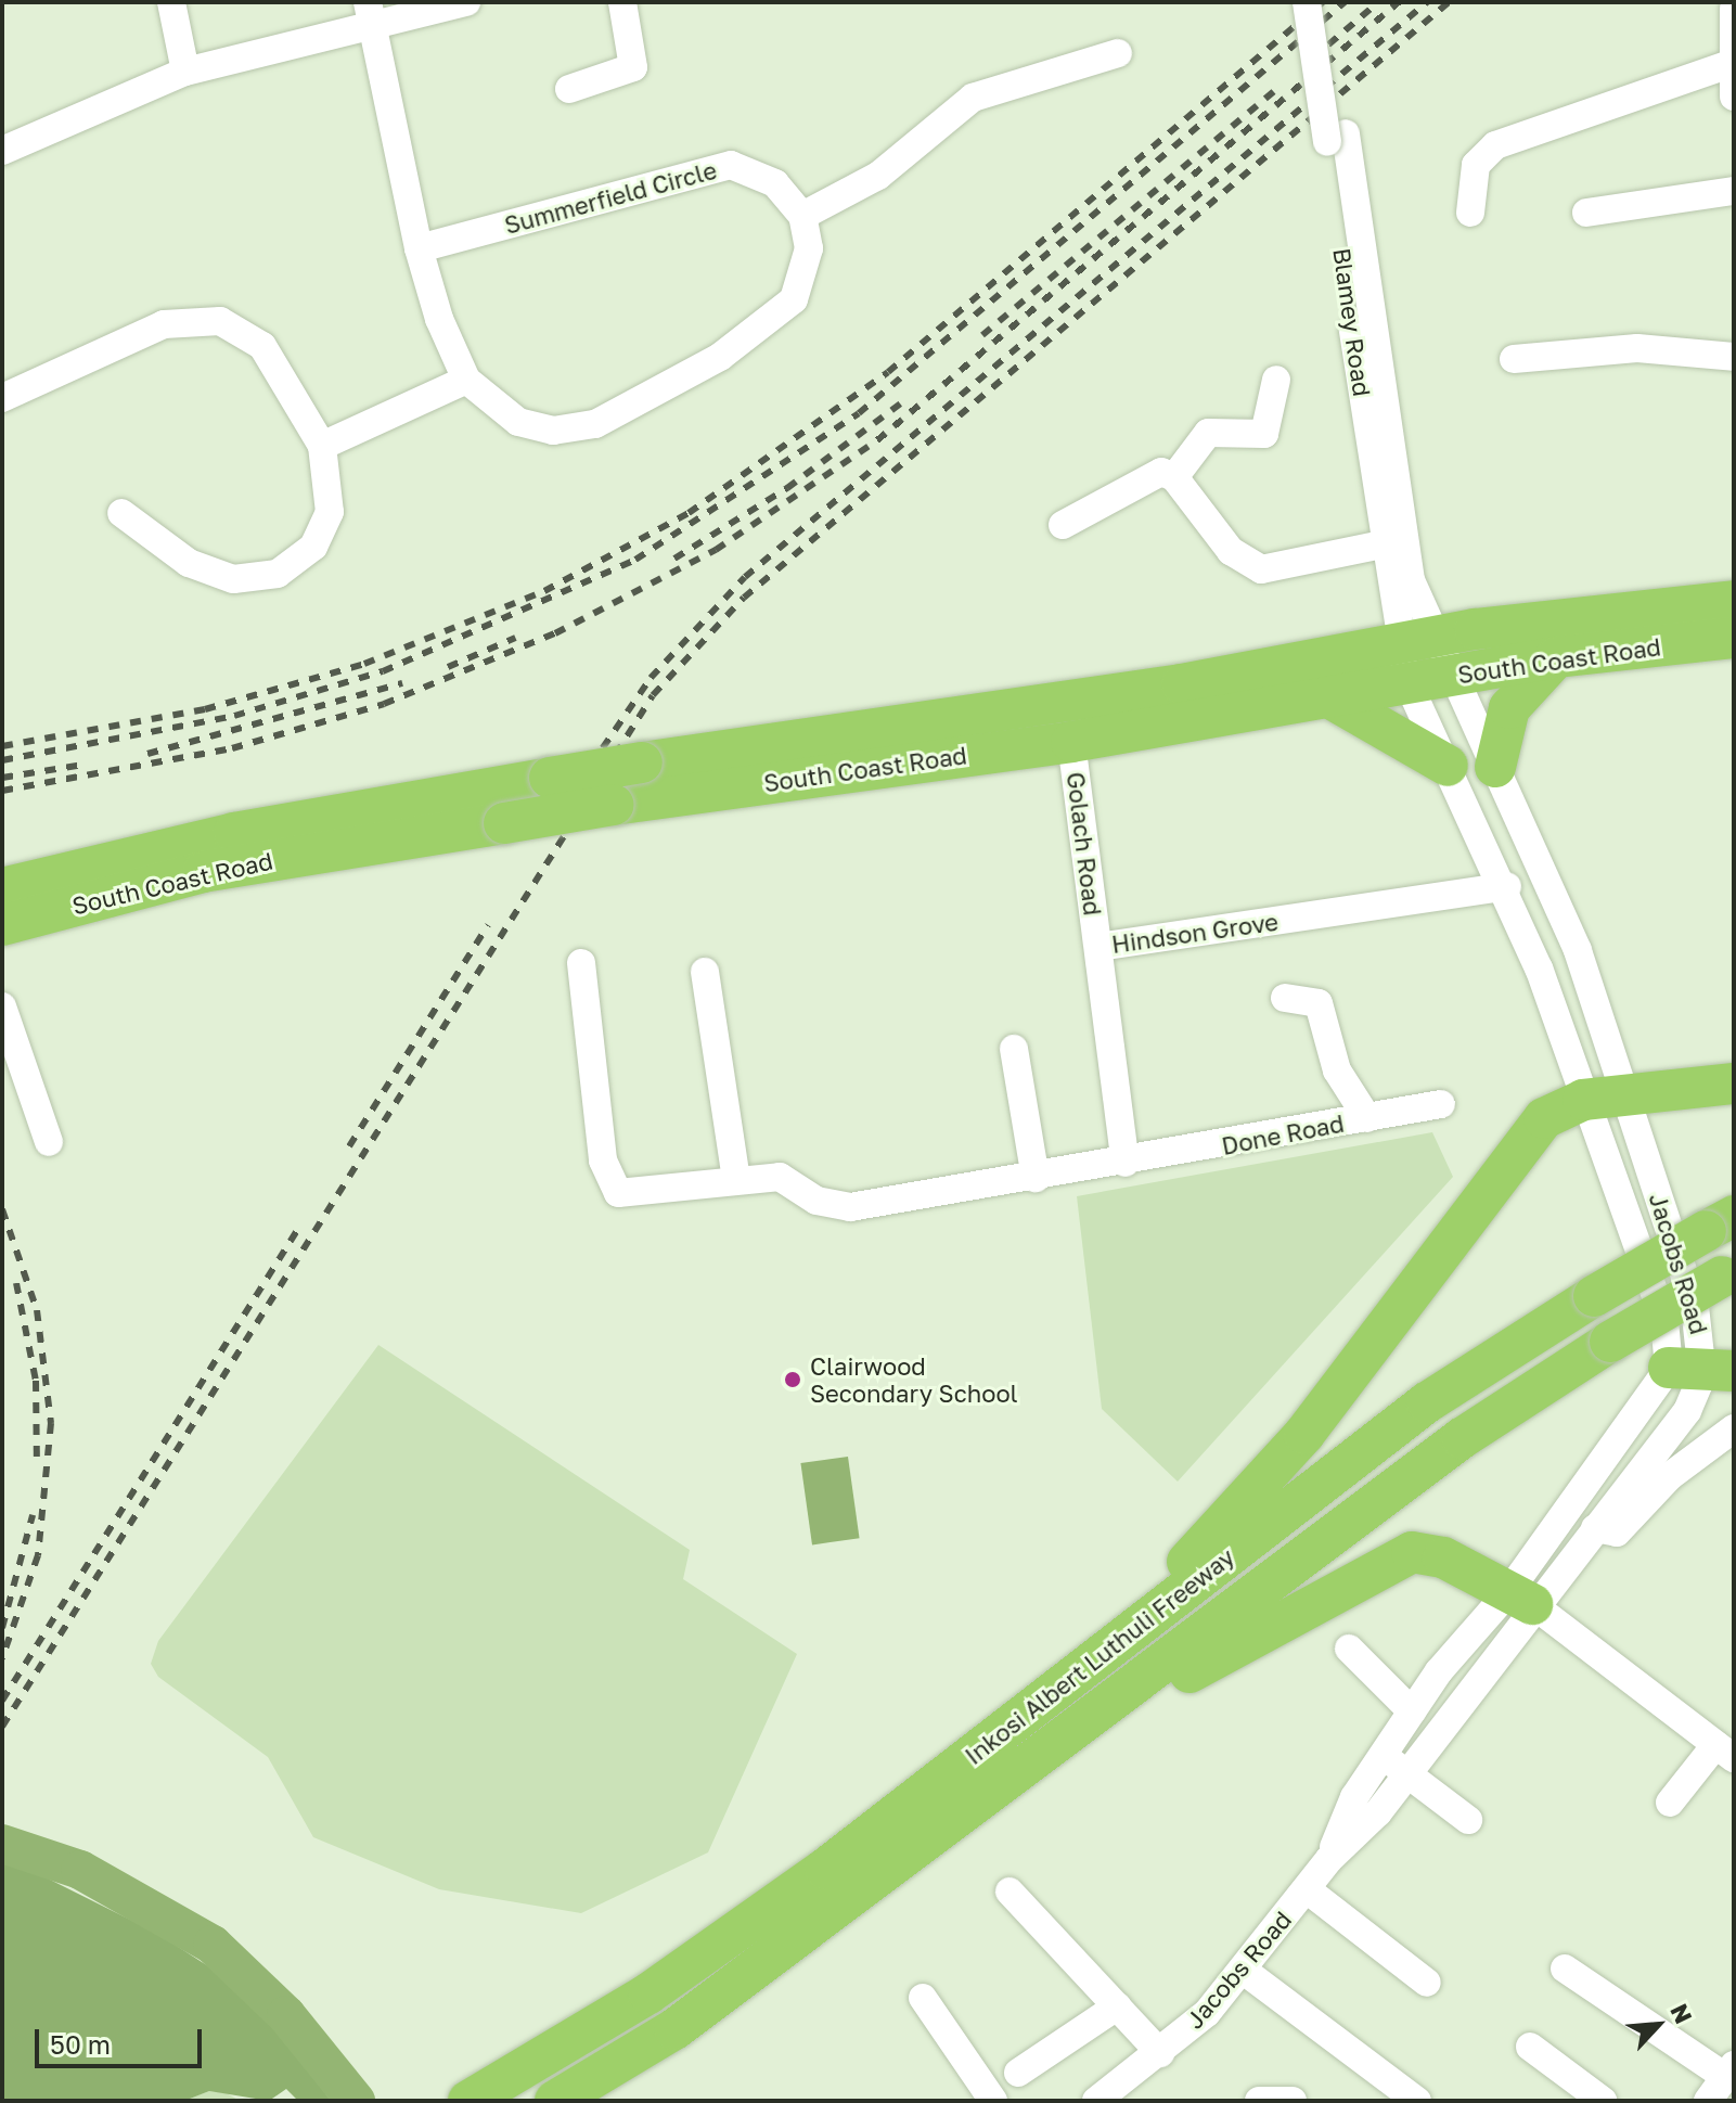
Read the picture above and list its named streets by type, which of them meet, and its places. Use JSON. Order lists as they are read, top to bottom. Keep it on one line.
{"streets":{"highway":["South Coast Road","Inkosi Albert Luthuli Freeway"],"street":["Summerfield Circle","Blamey Road","Golach Road","Hindson Grove","Done Road","Jacobs Road"]},"crossings":[["Blamey Road","South Coast Road"],["Blamey Road","Jacobs Road"],["South Coast Road","Golach Road"],["South Coast Road","Jacobs Road"],["Golach Road","Hindson Grove"],["Hindson Grove","Done Road"],["Hindson Grove","Jacobs Road"]],"places":["Clairwood Secondary School"],"scale_bar":"50 m","north":"top right"}
